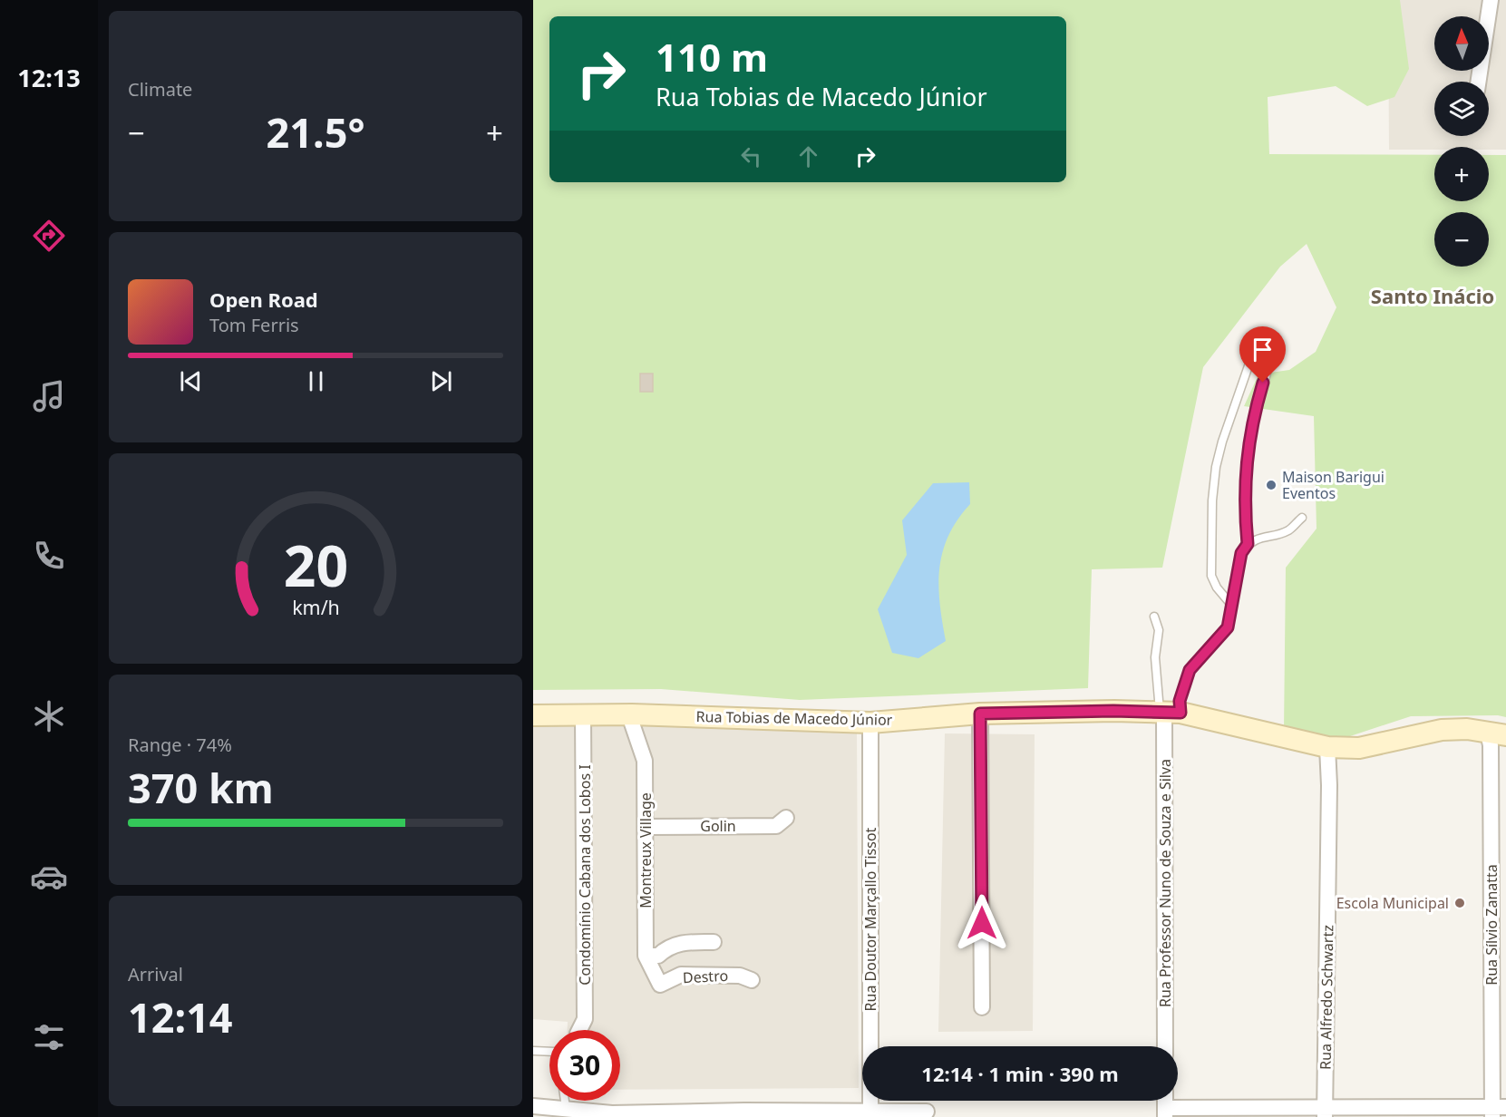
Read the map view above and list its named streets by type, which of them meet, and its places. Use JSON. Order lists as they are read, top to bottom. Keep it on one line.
{"streets":{"street":["Rua Tobias de Macedo Júnior","Golin","Montreux Village","Condomínio Cabana dos Lobos I","Rua Professor Nuno de Souza e Silva","Rua Doutor Marçallo Tissot","Rua Sílvio Zanatta","Destro","Rua Alfredo Schwartz"]},"crossings":[["Rua Tobias de Macedo Júnior","Montreux Village"],["Rua Tobias de Macedo Júnior","Condomínio Cabana dos Lobos I"],["Rua Tobias de Macedo Júnior","Rua Professor Nuno de Souza e Silva"],["Rua Tobias de Macedo Júnior","Rua Doutor Marçallo Tissot"],["Rua Tobias de Macedo Júnior","Rua Sílvio Zanatta"],["Rua Tobias de Macedo Júnior","Rua Alfredo Schwartz"],["Golin","Montreux Village"],["Montreux Village","Destro"]],"districts":["Santo Inácio"],"places":["Maison Barigui Eventos","Escola Municipal"],"north":"top","page":{"tabs":"12:13","tile":["Climate",["Range · 74%","370 km"],["Arrival","12:14"]],"map_buttons":["+","−"],"turn":["110 m","Rua Tobias de Macedo Júnior"],"heat":["−","21.5°","+"],"song":["Open Road","Tom Ferris"],"limit":"30","trip":"12:14 · 1 min · 390 m","gauge":["20","km/h"]}}
